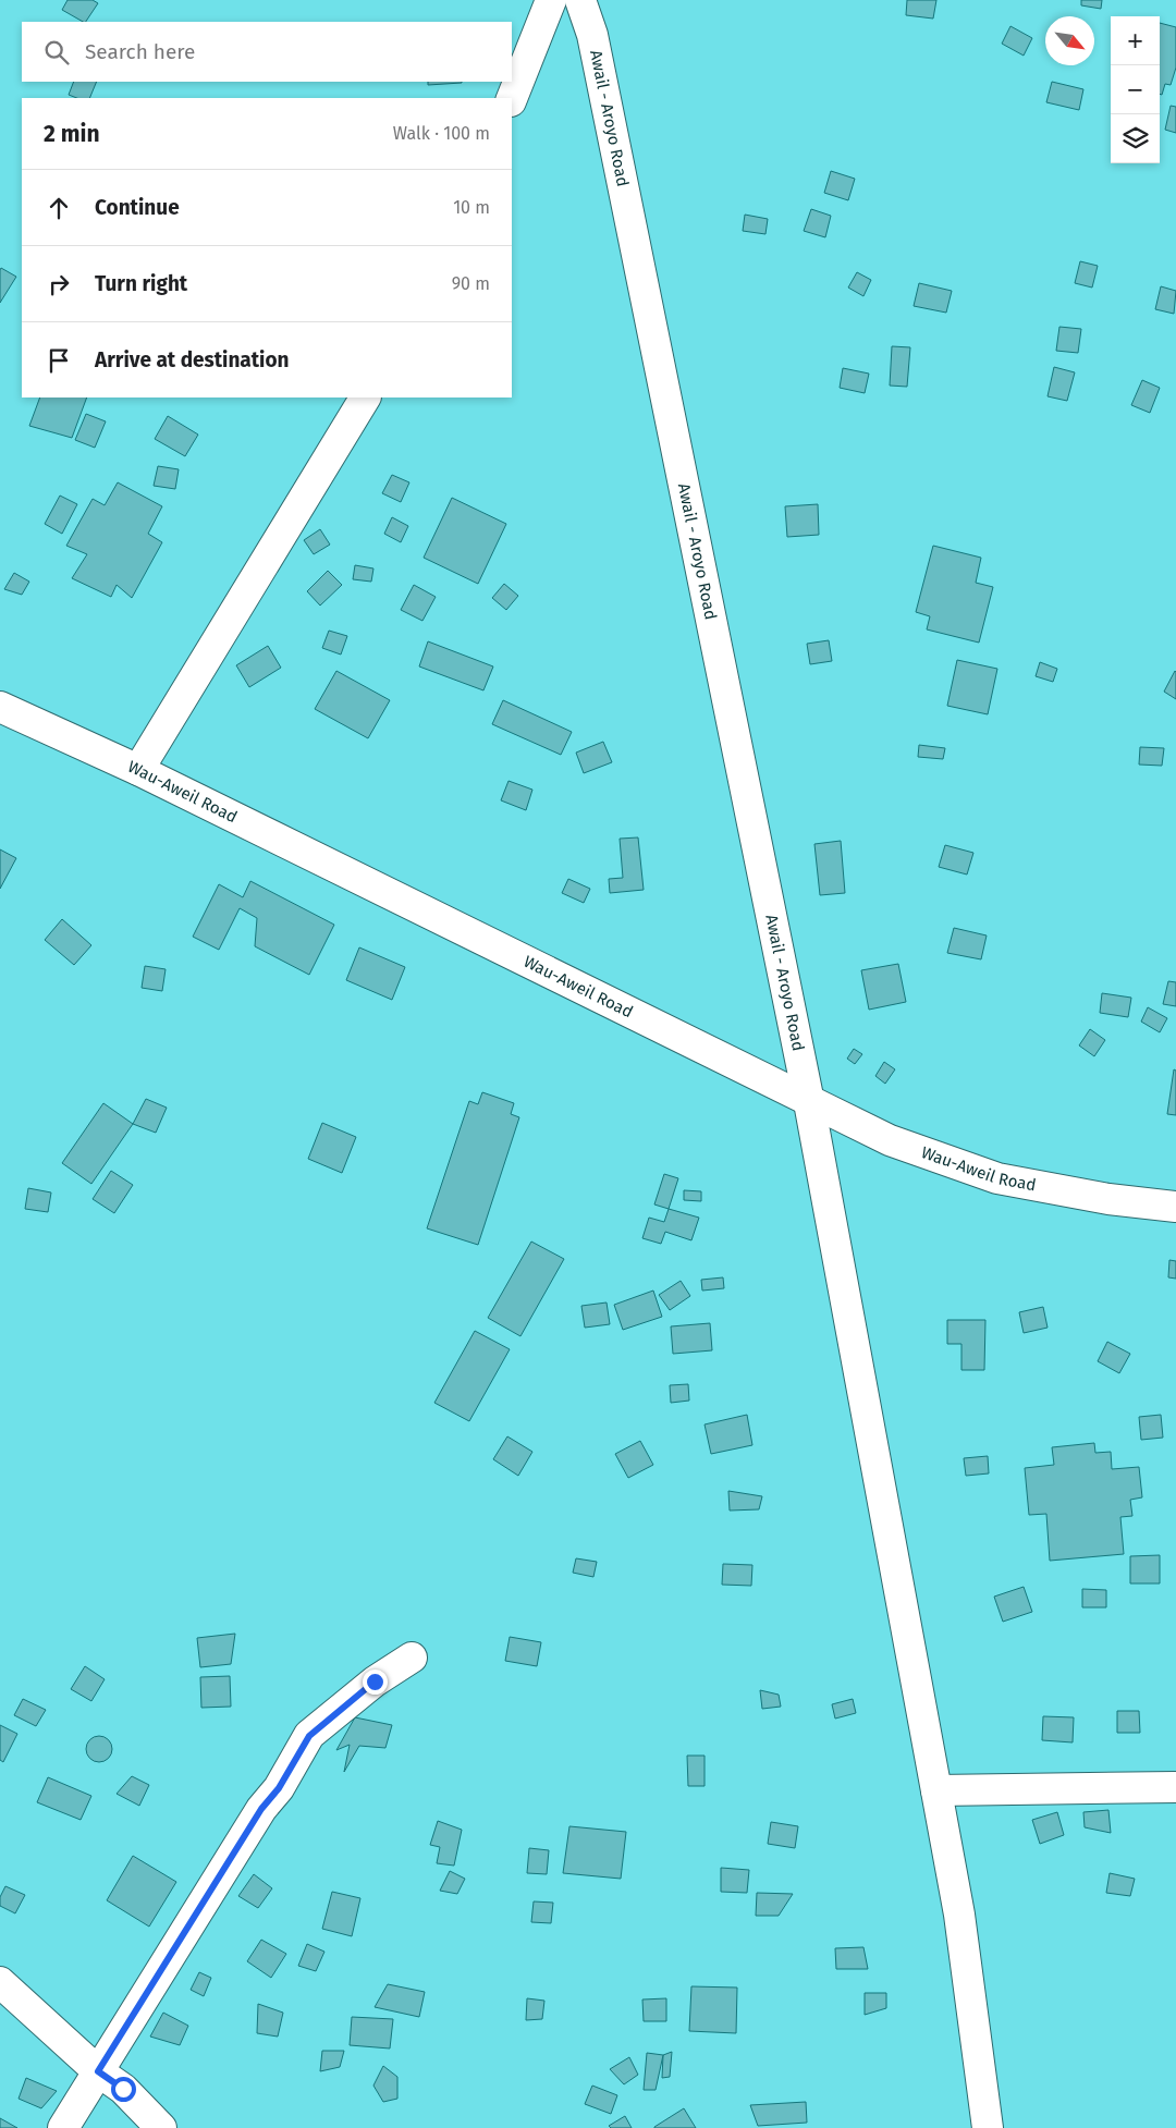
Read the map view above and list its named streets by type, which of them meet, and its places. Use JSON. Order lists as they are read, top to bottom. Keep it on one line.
{"streets":{"street":["Awail - Aroyo Road","Wau-Aweil Road"]},"crossings":[["Awail - Aroyo Road","Wau-Aweil Road"]],"north":"bottom right","page":{"map_buttons":["+","−"],"search":"Search here","heading":["2 min","Walk · 100 m"],"list":[["Continue","10 m"],["Turn right","90 m"],"Arrive at destination"]}}
